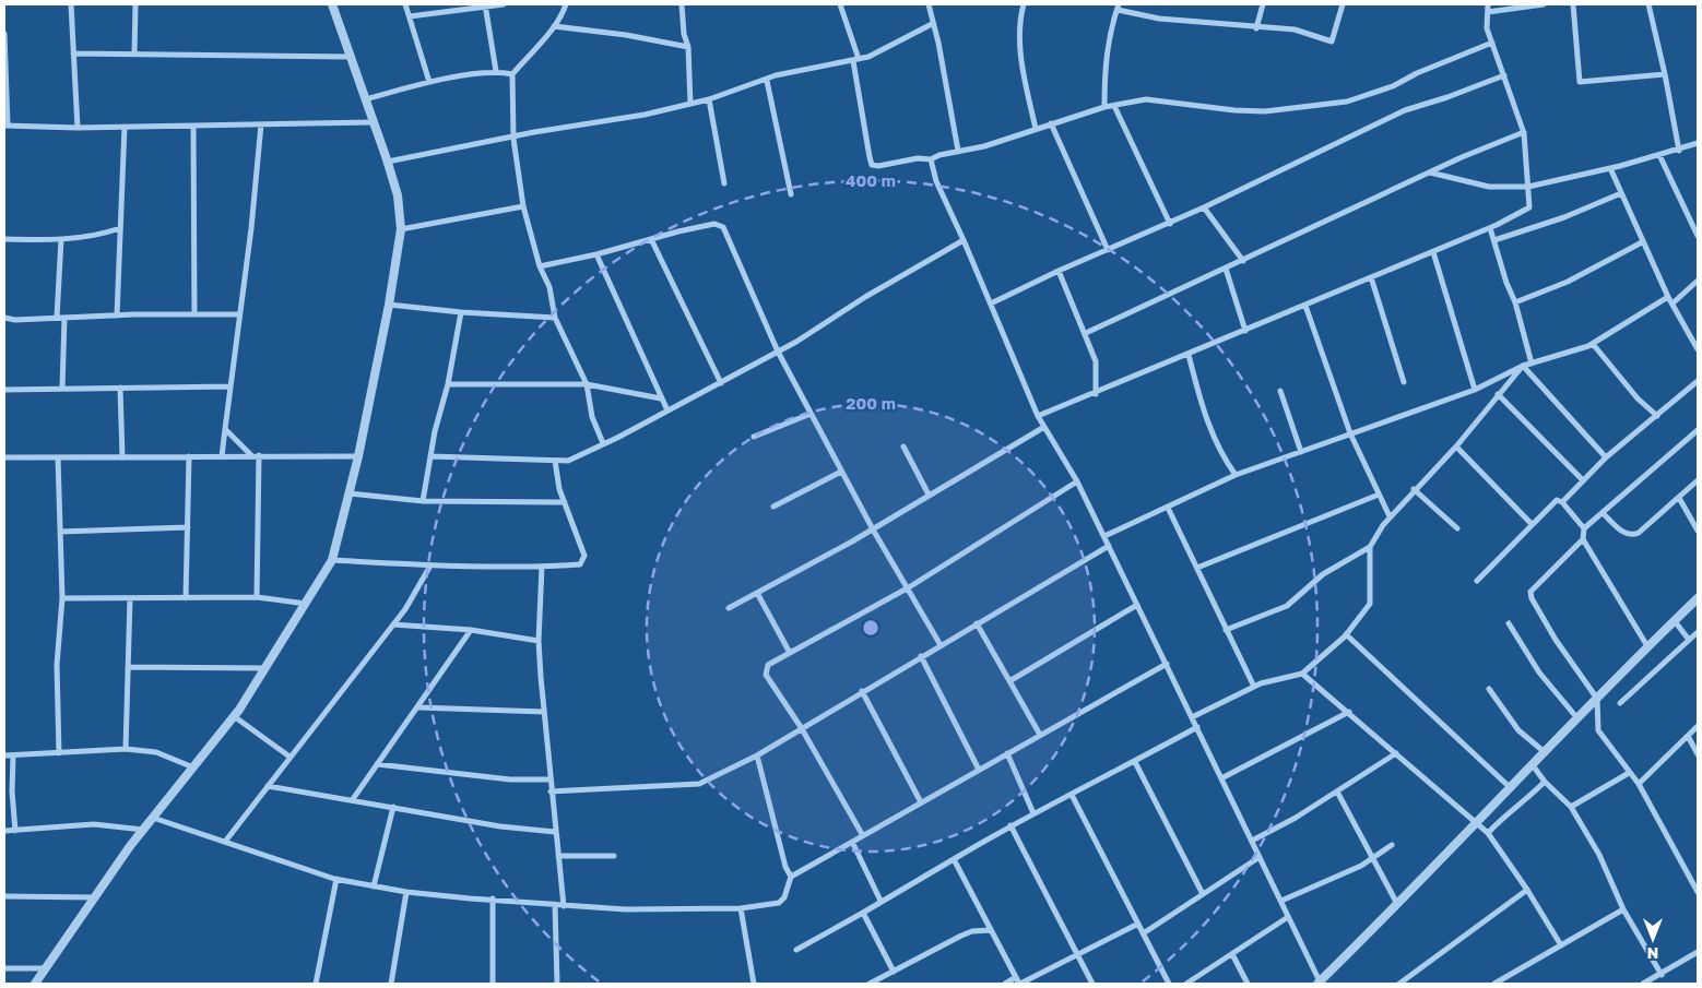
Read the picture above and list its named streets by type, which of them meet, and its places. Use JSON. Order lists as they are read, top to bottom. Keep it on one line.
{"north":"bottom","rings":["400 m","200 m"]}
